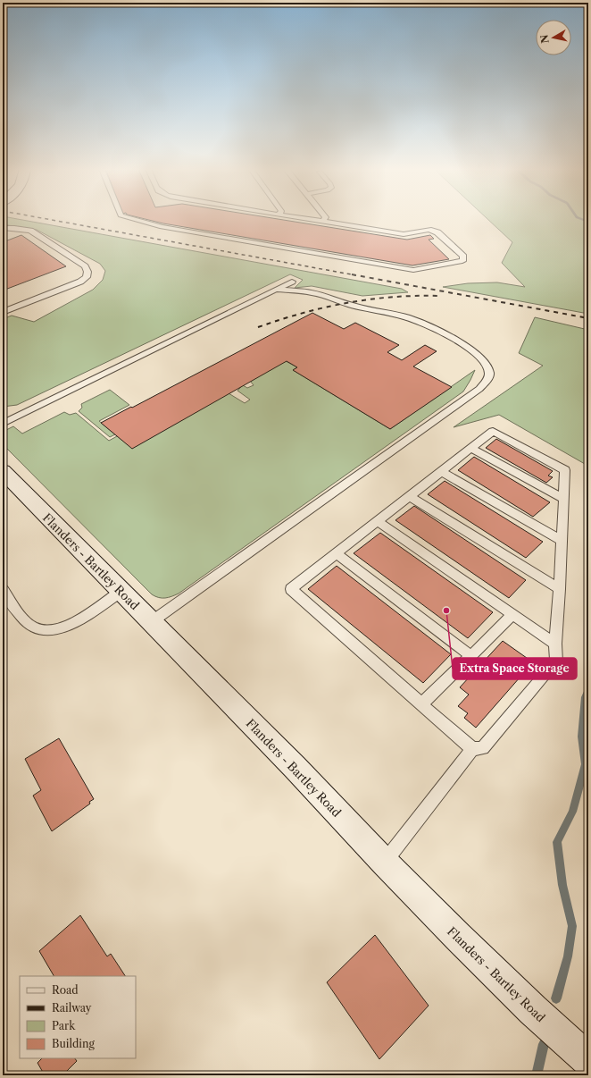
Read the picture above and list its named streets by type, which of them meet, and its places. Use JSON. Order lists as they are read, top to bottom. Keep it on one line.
{"streets":{"main road":["Flanders - Bartley Road"]},"places":["Extra Space Storage"],"legend":["Road","Railway","Park","Building"],"north":"left"}
